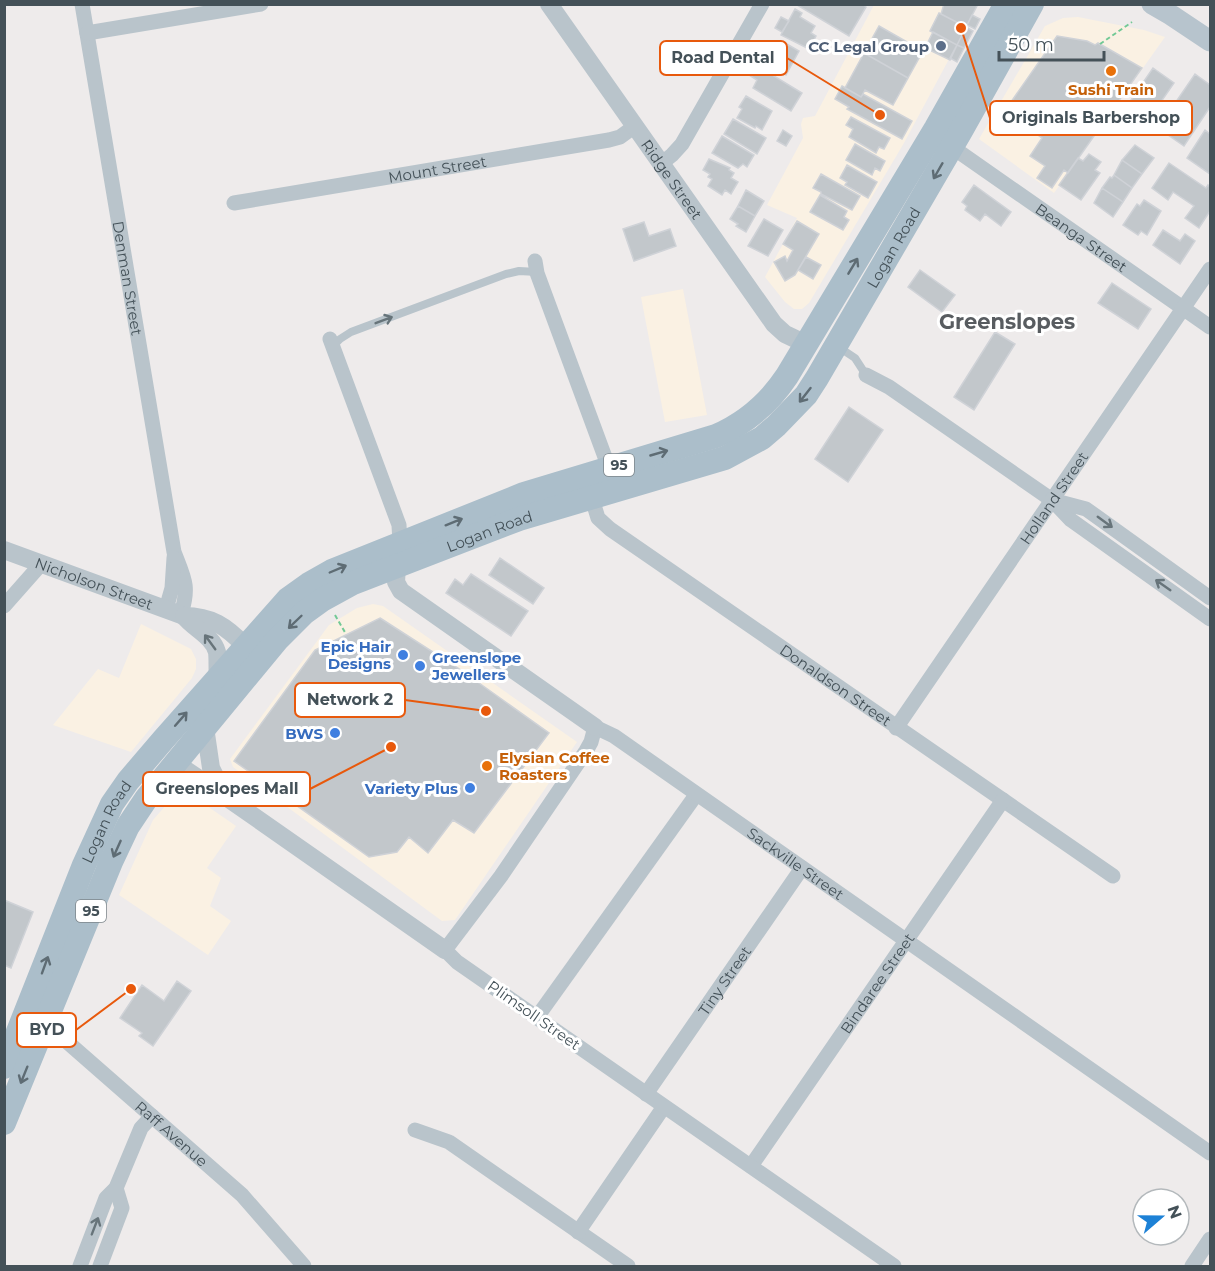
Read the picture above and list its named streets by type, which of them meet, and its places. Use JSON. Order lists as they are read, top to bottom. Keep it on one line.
{"streets":{"main road":["Logan Road","95"],"street":["Mount Street","Ridge Street","Beanga Street","Denman Street","Holland Street","Nicholson Street","Donaldson Street","Sackville Street","Tiny Street","Bindaree Street","Plimsoll Street","Raff Avenue"]},"crossings":[["Mount Street","Ridge Street"],["Ridge Street","Logan Road"],["Beanga Street","Logan Road"],["Beanga Street","Holland Street"],["Logan Road","Nicholson Street"],["Logan Road","Donaldson Street"],["Logan Road","Sackville Street"],["Logan Road","Plimsoll Street"],["Logan Road","Raff Avenue"],["Denman Street","Nicholson Street"],["Holland Street","Donaldson Street"],["Donaldson Street","Bindaree Street"],["Sackville Street","Tiny Street"],["Sackville Street","Bindaree Street"],["Tiny Street","Plimsoll Street"],["Bindaree Street","Plimsoll Street"]],"districts":["Greenslopes"],"places":["Originals Barbershop","CC Legal Group","Sushi Train","Road Dental","Epic Hair Designs","Greenslope Jewellers","Network 2","BWS","Greenslopes Mall","Elysian Coffee Roasters","Variety Plus","BYD"],"scale_bar":"50 m","north":"right"}
